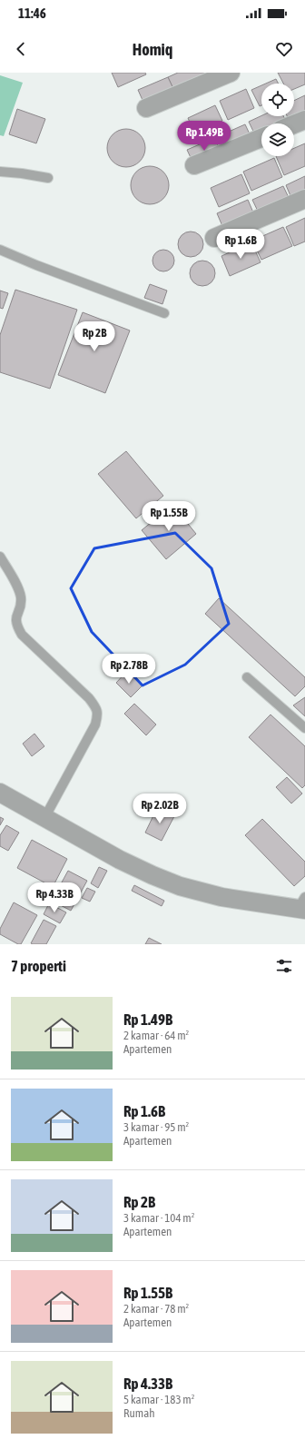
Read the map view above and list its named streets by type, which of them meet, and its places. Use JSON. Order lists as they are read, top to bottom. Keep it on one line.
{"page":{"status":"11:46","header":"Homiq","price":["Rp 1.49B","Rp 1.6B","Rp 2B","Rp 1.55B","Rp 2.78B","Rp 2.02B","Rp 4.33B"],"heading":"7 properti","list":[{"name":"Rp 1.49B","note":"2 kamar · 64 m² · Apartemen"},{"name":"Rp 1.6B","note":"3 kamar · 95 m² · Apartemen"},{"name":"Rp 2B","note":"3 kamar · 104 m² · Apartemen"},{"name":"Rp 1.55B","note":"2 kamar · 78 m² · Apartemen"},{"name":"Rp 4.33B","note":"5 kamar · 183 m² · Rumah"}]}}
